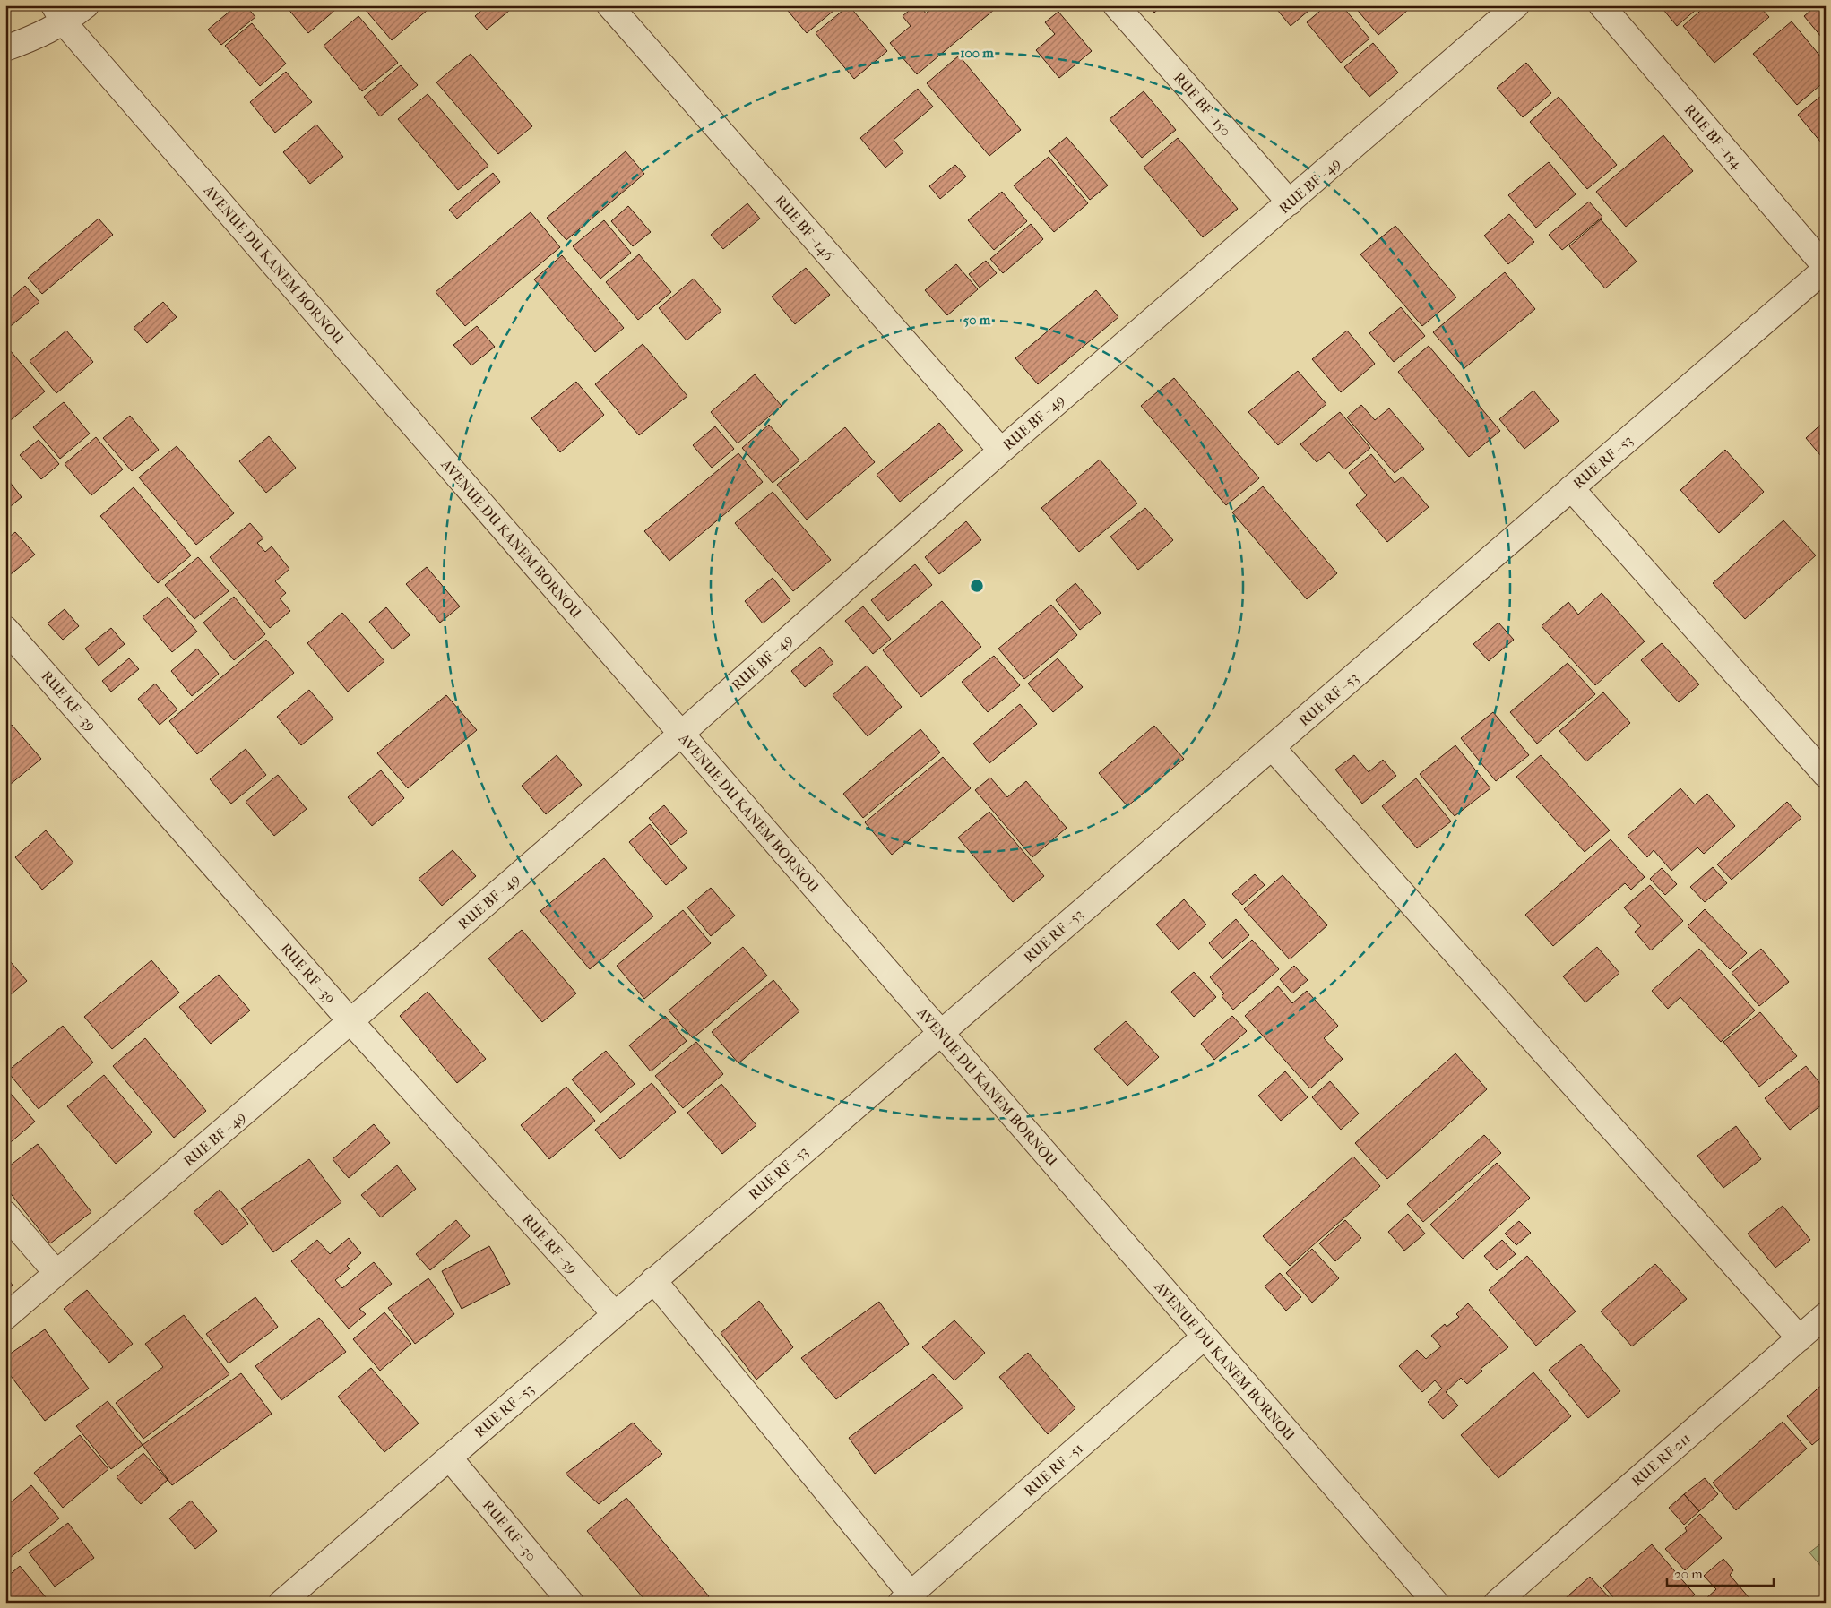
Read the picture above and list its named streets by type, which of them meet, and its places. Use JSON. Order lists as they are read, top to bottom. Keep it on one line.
{"streets":{"street":["RUE BF - 150","RUE BF - 154","RUE BF - 49","RUE BF - 146","AVENUE DU KANEM BORNOU","RUE RF - 53","RUE RF - 39","RUE RF-211","RUE RF - 51","RUE RF - 30"]},"crossings":[["RUE BF - 150","RUE BF - 49"],["RUE BF - 154","RUE RF - 53"],["RUE BF - 49","RUE BF - 146"],["RUE BF - 49","AVENUE DU KANEM BORNOU"],["RUE BF - 49","RUE RF - 39"],["AVENUE DU KANEM BORNOU","RUE RF - 53"],["AVENUE DU KANEM BORNOU","RUE RF - 51"],["RUE RF - 53","RUE RF - 39"],["RUE RF - 53","RUE RF - 30"]],"scale_bar":"20 m","rings":["100 m","50 m"]}
